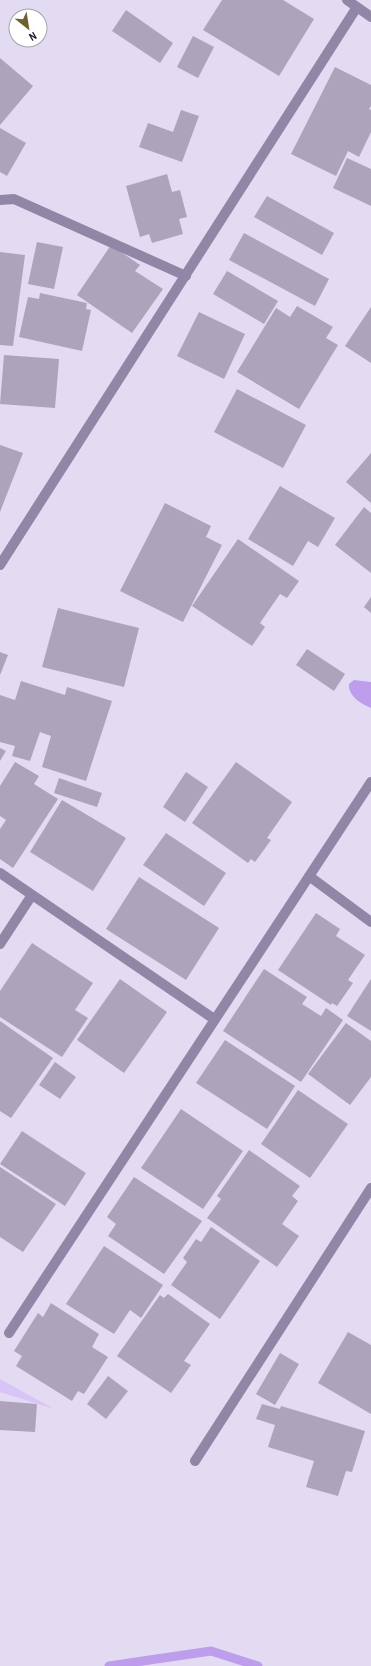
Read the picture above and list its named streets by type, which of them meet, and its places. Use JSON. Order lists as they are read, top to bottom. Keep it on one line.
{"north":"bottom right"}
